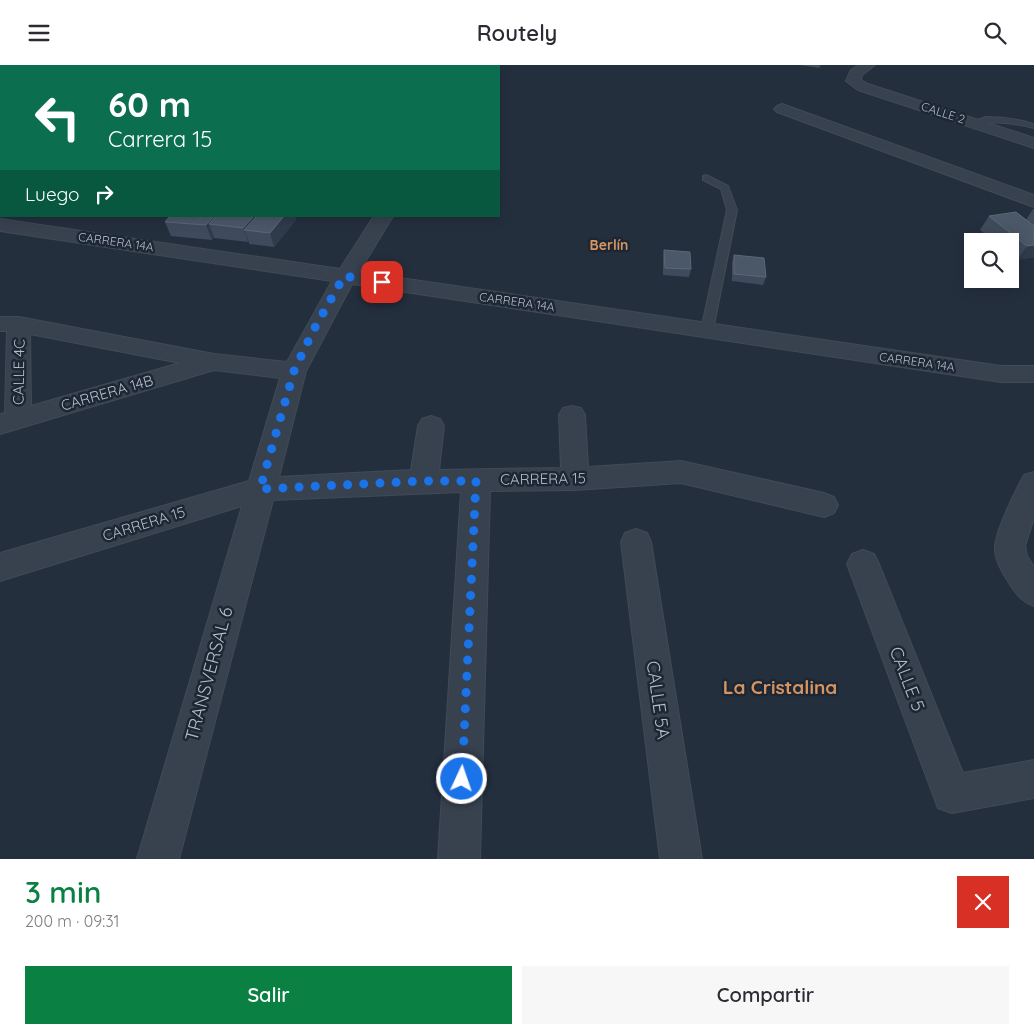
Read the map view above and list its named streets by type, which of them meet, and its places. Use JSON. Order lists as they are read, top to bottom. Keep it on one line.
{"streets":{"street":["CALLE 2","CARRERA 14A","CALLE 4C","CARRERA 14B","CARRERA 15","TRANSVERSAL 6","CALLE 5","CALLE 5A"]},"crossings":[["CARRERA 14A","TRANSVERSAL 6"],["CALLE 4C","CARRERA 14B"],["CARRERA 15","TRANSVERSAL 6"]],"districts":["Berlín","La Cristalina"],"page":{"header":"Routely","turn":["60 m","Carrera 15"],"then":"Luego","heading":["3 min","200 m · 09:31"],"buttons":["Salir","Compartir"]}}
